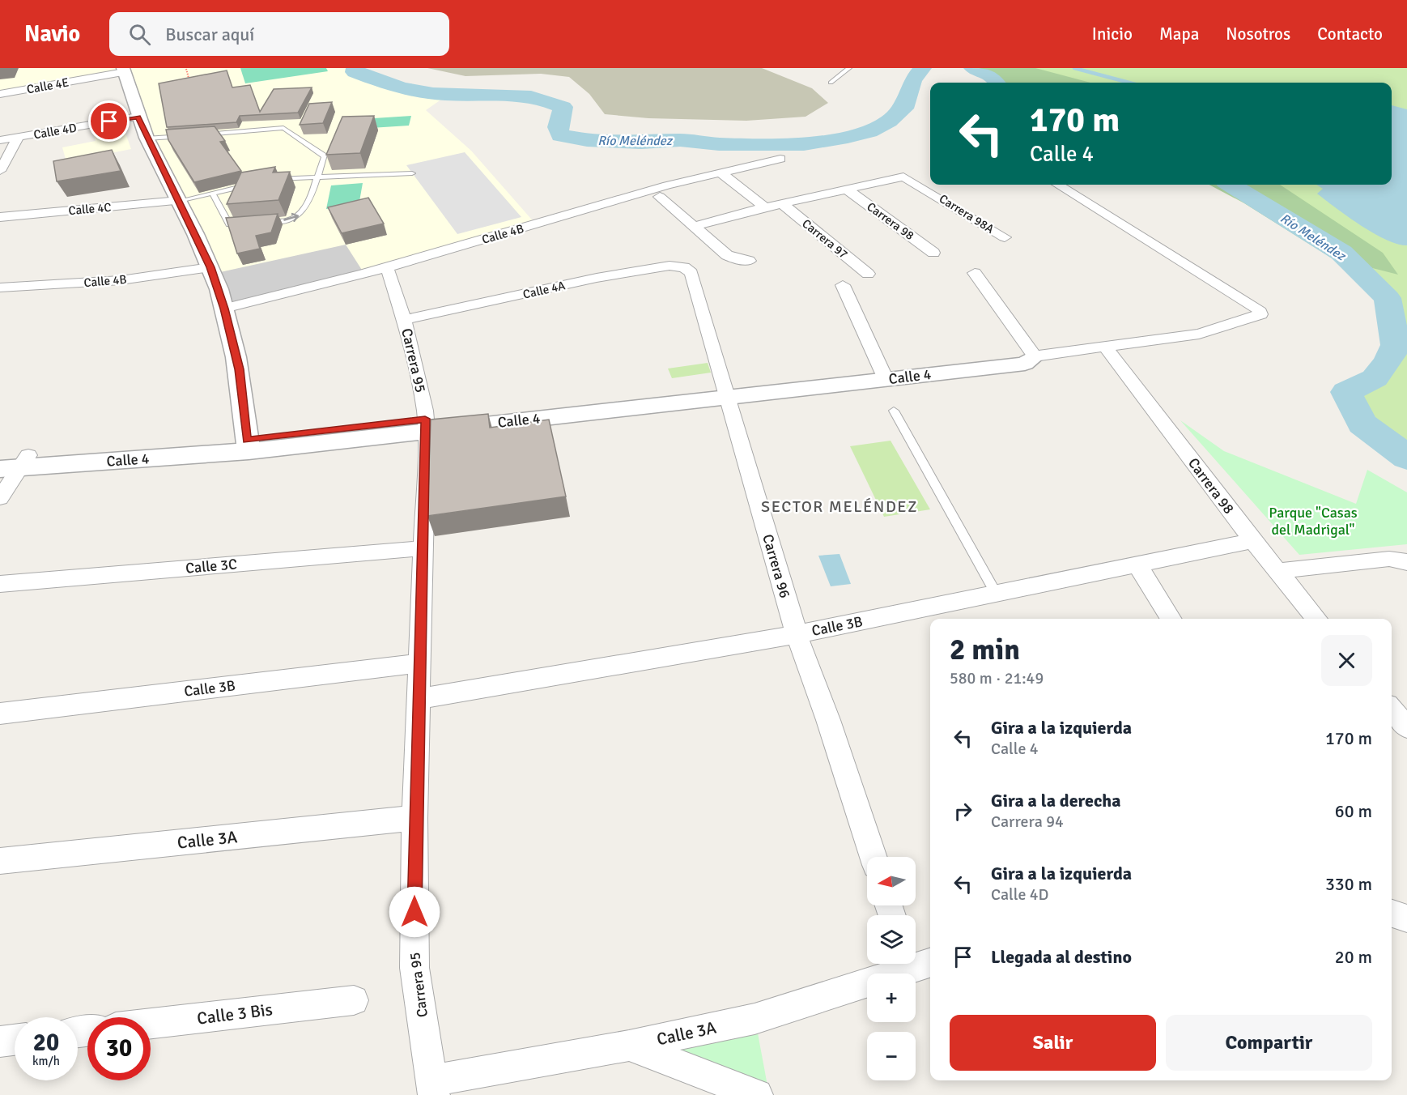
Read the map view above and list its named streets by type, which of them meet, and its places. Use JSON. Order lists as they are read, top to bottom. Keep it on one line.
{"streets":{"street":["Calle 4E","Calle 4D","Calle 4C","Carrera 98A","Carrera 98","Calle 4B","Carrera 97","Calle 4A","Carrera 95","Calle 4","Calle 3C","Carrera 96","Calle 3B","Calle 3A","Calle 3 Bis"]},"crossings":[["Carrera 98A","Carrera 98"],["Carrera 98","Calle 4"],["Carrera 98","Calle 3B"],["Calle 4B","Carrera 95"],["Calle 4A","Carrera 95"],["Calle 4A","Carrera 96"],["Carrera 95","Calle 4"],["Carrera 95","Calle 3C"],["Carrera 95","Calle 3B"],["Carrera 95","Calle 3A"],["Calle 4","Carrera 96"],["Carrera 96","Calle 3B"]],"districts":["SECTOR MELÉNDEZ"],"water":["Río Meléndez"],"parks":["Parque \"Casas del Madrigal\""],"north":"left","page":{"header":"Navio","search":"Buscar aquí","nav":["Inicio","Mapa","Nosotros","Contacto"],"turn":["170 m","Calle 4"],"heading":["2 min","580 m · 21:49"],"list":[{"name":"Gira a la izquierda","note":"Calle 4","value":"170 m"},{"name":"Gira a la derecha","note":"Carrera 94","value":"60 m"},{"name":"Gira a la izquierda","note":"Calle 4D","value":"330 m"},{"name":"Llegada al destino","value":"20 m"}],"map_buttons":["+","−"],"buttons":["Salir","Compartir"],"speed":"20 km/h","limit":"30"}}
